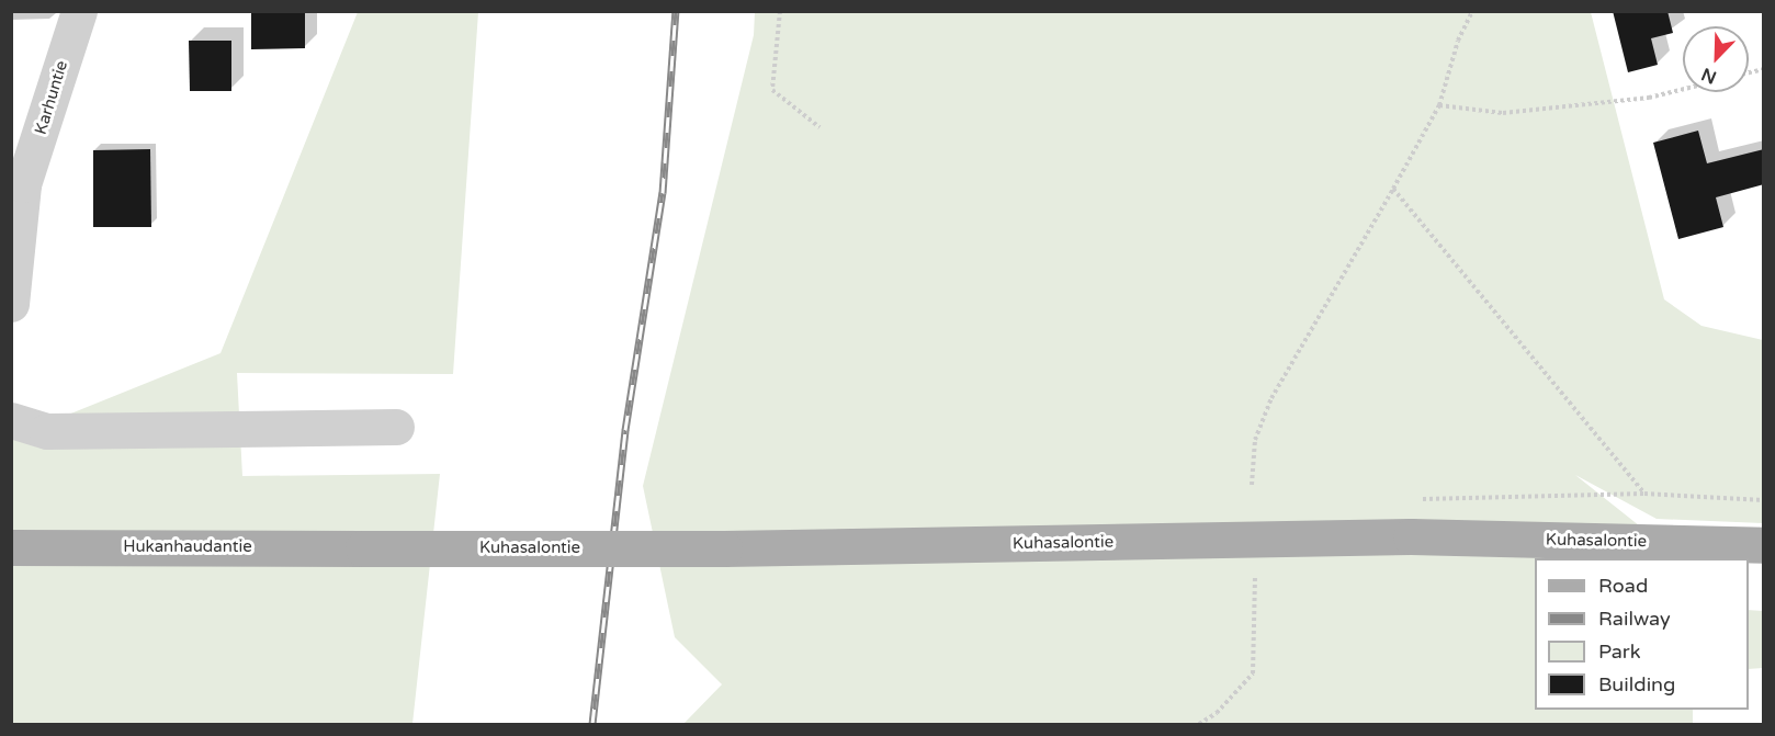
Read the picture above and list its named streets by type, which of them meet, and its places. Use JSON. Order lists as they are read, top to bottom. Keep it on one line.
{"streets":{"main road":["Kuhasalontie","Hukanhaudantie"],"street":["Karhuntie"]},"crossings":[["Kuhasalontie","Hukanhaudantie"]],"legend":["Road","Railway","Park","Building"],"north":"bottom left"}
